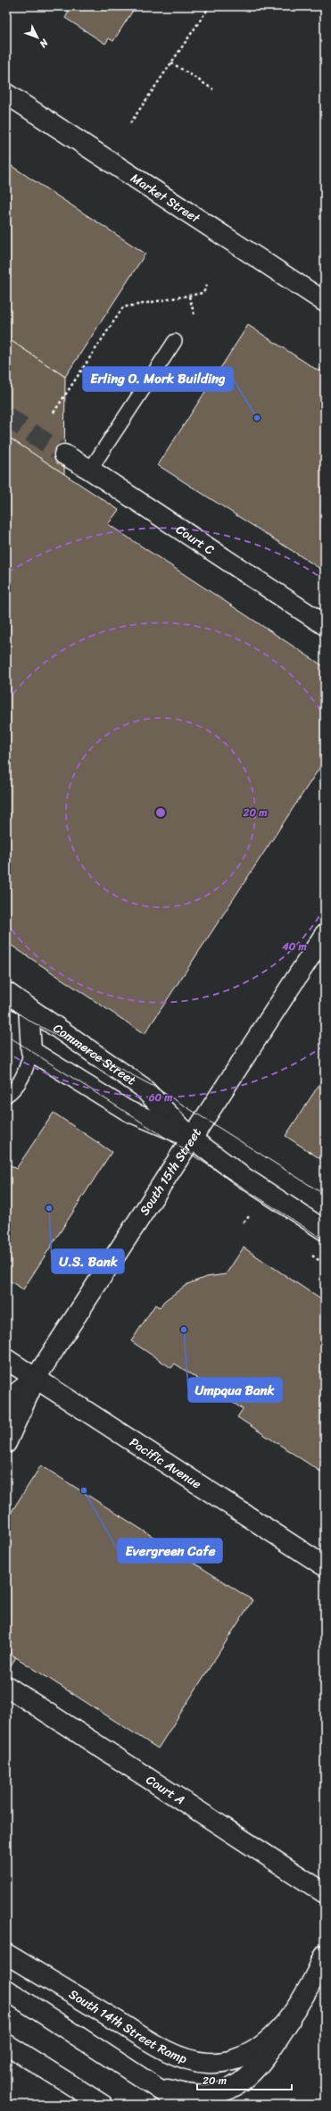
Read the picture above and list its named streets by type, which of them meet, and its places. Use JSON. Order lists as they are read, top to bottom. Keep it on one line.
{"streets":{"main road":["Market Street","Court C","Commerce Street","South 15th Street","Pacific Avenue","Court A","South 14th Street Ramp"]},"crossings":[["Commerce Street","South 15th Street"],["South 15th Street","Pacific Avenue"]],"places":["Erling O. Mork Building","U.S. Bank","Umpqua Bank","Evergreen Cafe"],"scale_bar":"20 m","north":"bottom right","rings":["20 m","40 m","60 m"]}
